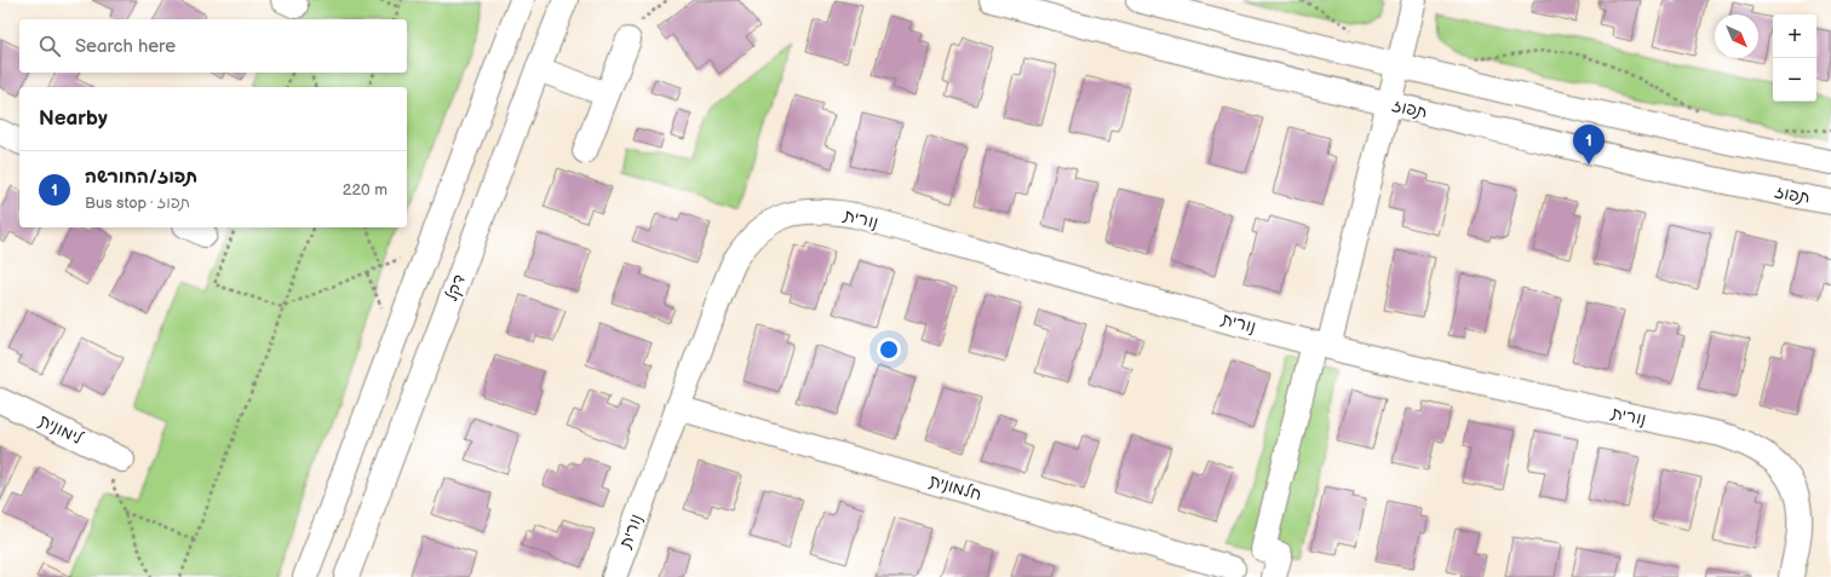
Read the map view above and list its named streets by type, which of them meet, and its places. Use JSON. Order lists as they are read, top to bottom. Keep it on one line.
{"streets":{"street":["תפוז","נורית","דקל","לימונית","חלמונית"]},"crossings":[["נורית","חלמונית"]],"north":"bottom right","page":{"map_buttons":["+","−"],"search":"Search here","heading":"Nearby","pins":"1","list":[{"mark":"1","name":"תפוז/החורשה","note":"Bus stop · תפוז","value":"220 m"}]}}
